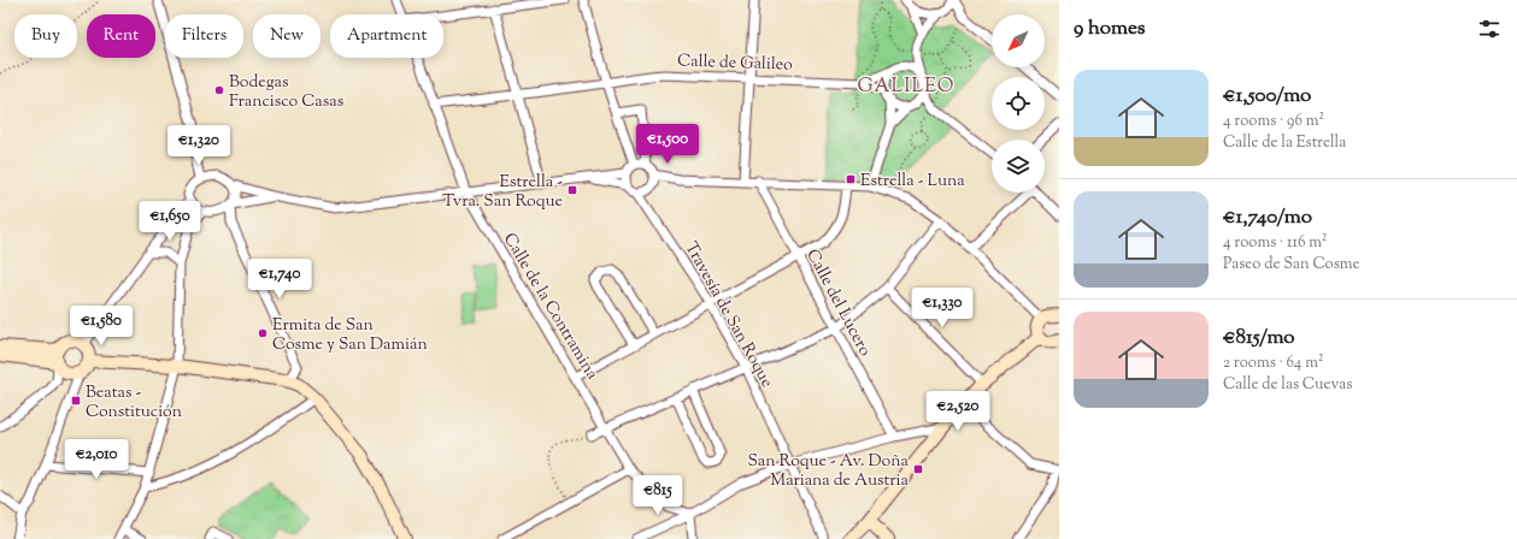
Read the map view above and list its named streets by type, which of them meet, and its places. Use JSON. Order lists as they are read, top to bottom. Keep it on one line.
{"streets":{"street":["Calle de Galileo","Calle del Lucero","Calle de la Contramina","Travesía de San Roque"]},"crossings":[["Calle de Galileo","Calle de la Contramina"]],"districts":["GALILEO"],"places":{"other":["Bodegas Francisco Casas","Ermita de San Cosme y San Damián"],"transit":["Estrella - Luna","Estrella - Tvra. San Roque","Beatas - Constitución","San Roque - Av. Doña Mariana de Austria"]},"north":"bottom left","page":{"heading":"9 homes","chip":["Buy","Rent","Filters","New","Apartment"],"list":[{"name":"€1,500/mo","note":"4 rooms · 96 m² · Calle de la Estrella"},{"name":"€1,740/mo","note":"4 rooms · 116 m² · Paseo de San Cosme"},{"name":"€815/mo","note":"2 rooms · 64 m² · Calle de las Cuevas"}],"price":["€1,500","€1,320","€1,650","€1,740","€1,330","€1,580","€2,520","€2,010","€815"]}}
